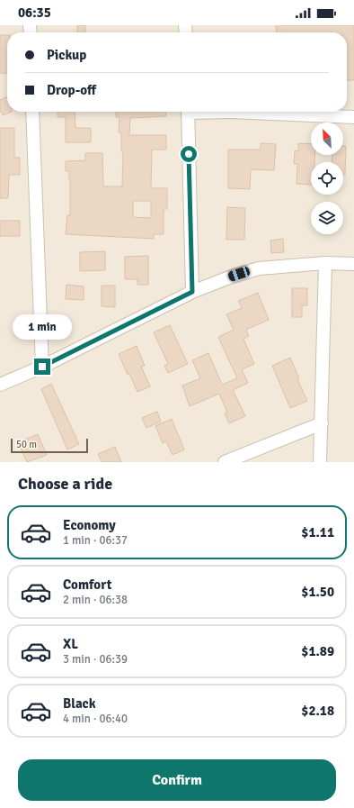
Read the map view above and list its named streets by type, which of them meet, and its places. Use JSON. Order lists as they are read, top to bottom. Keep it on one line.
{"scale_bar":"50 m","north":"top left","page":{"status":"06:35","banner":["Pickup","Drop-off"],"bubble":"1 min","scale":"50 m","heading":"Choose a ride","list":[{"name":"Economy","note":"1 min · 06:37","value":"$1.11"},{"name":"Comfort","note":"2 min · 06:38","value":"$1.50"},{"name":"XL","note":"3 min · 06:39","value":"$1.89"},{"name":"Black","note":"4 min · 06:40","value":"$2.18"}],"buttons":"Confirm"}}
